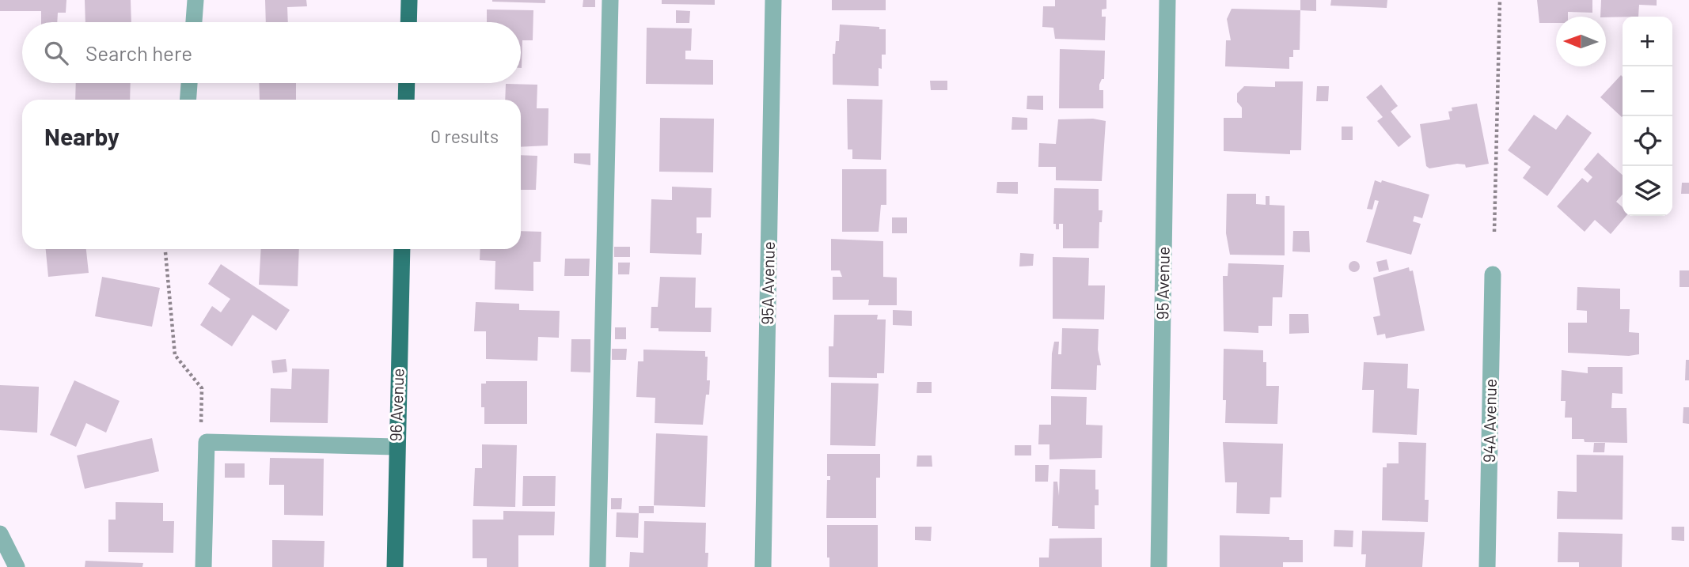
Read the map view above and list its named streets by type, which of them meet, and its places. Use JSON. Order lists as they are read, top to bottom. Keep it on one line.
{"streets":{"main road":["96 Avenue"],"street":["95A Avenue","95 Avenue","94A Avenue"]},"north":"left","page":{"map_buttons":["+","−"],"search":"Search here","heading":["Nearby","0 results"]}}
